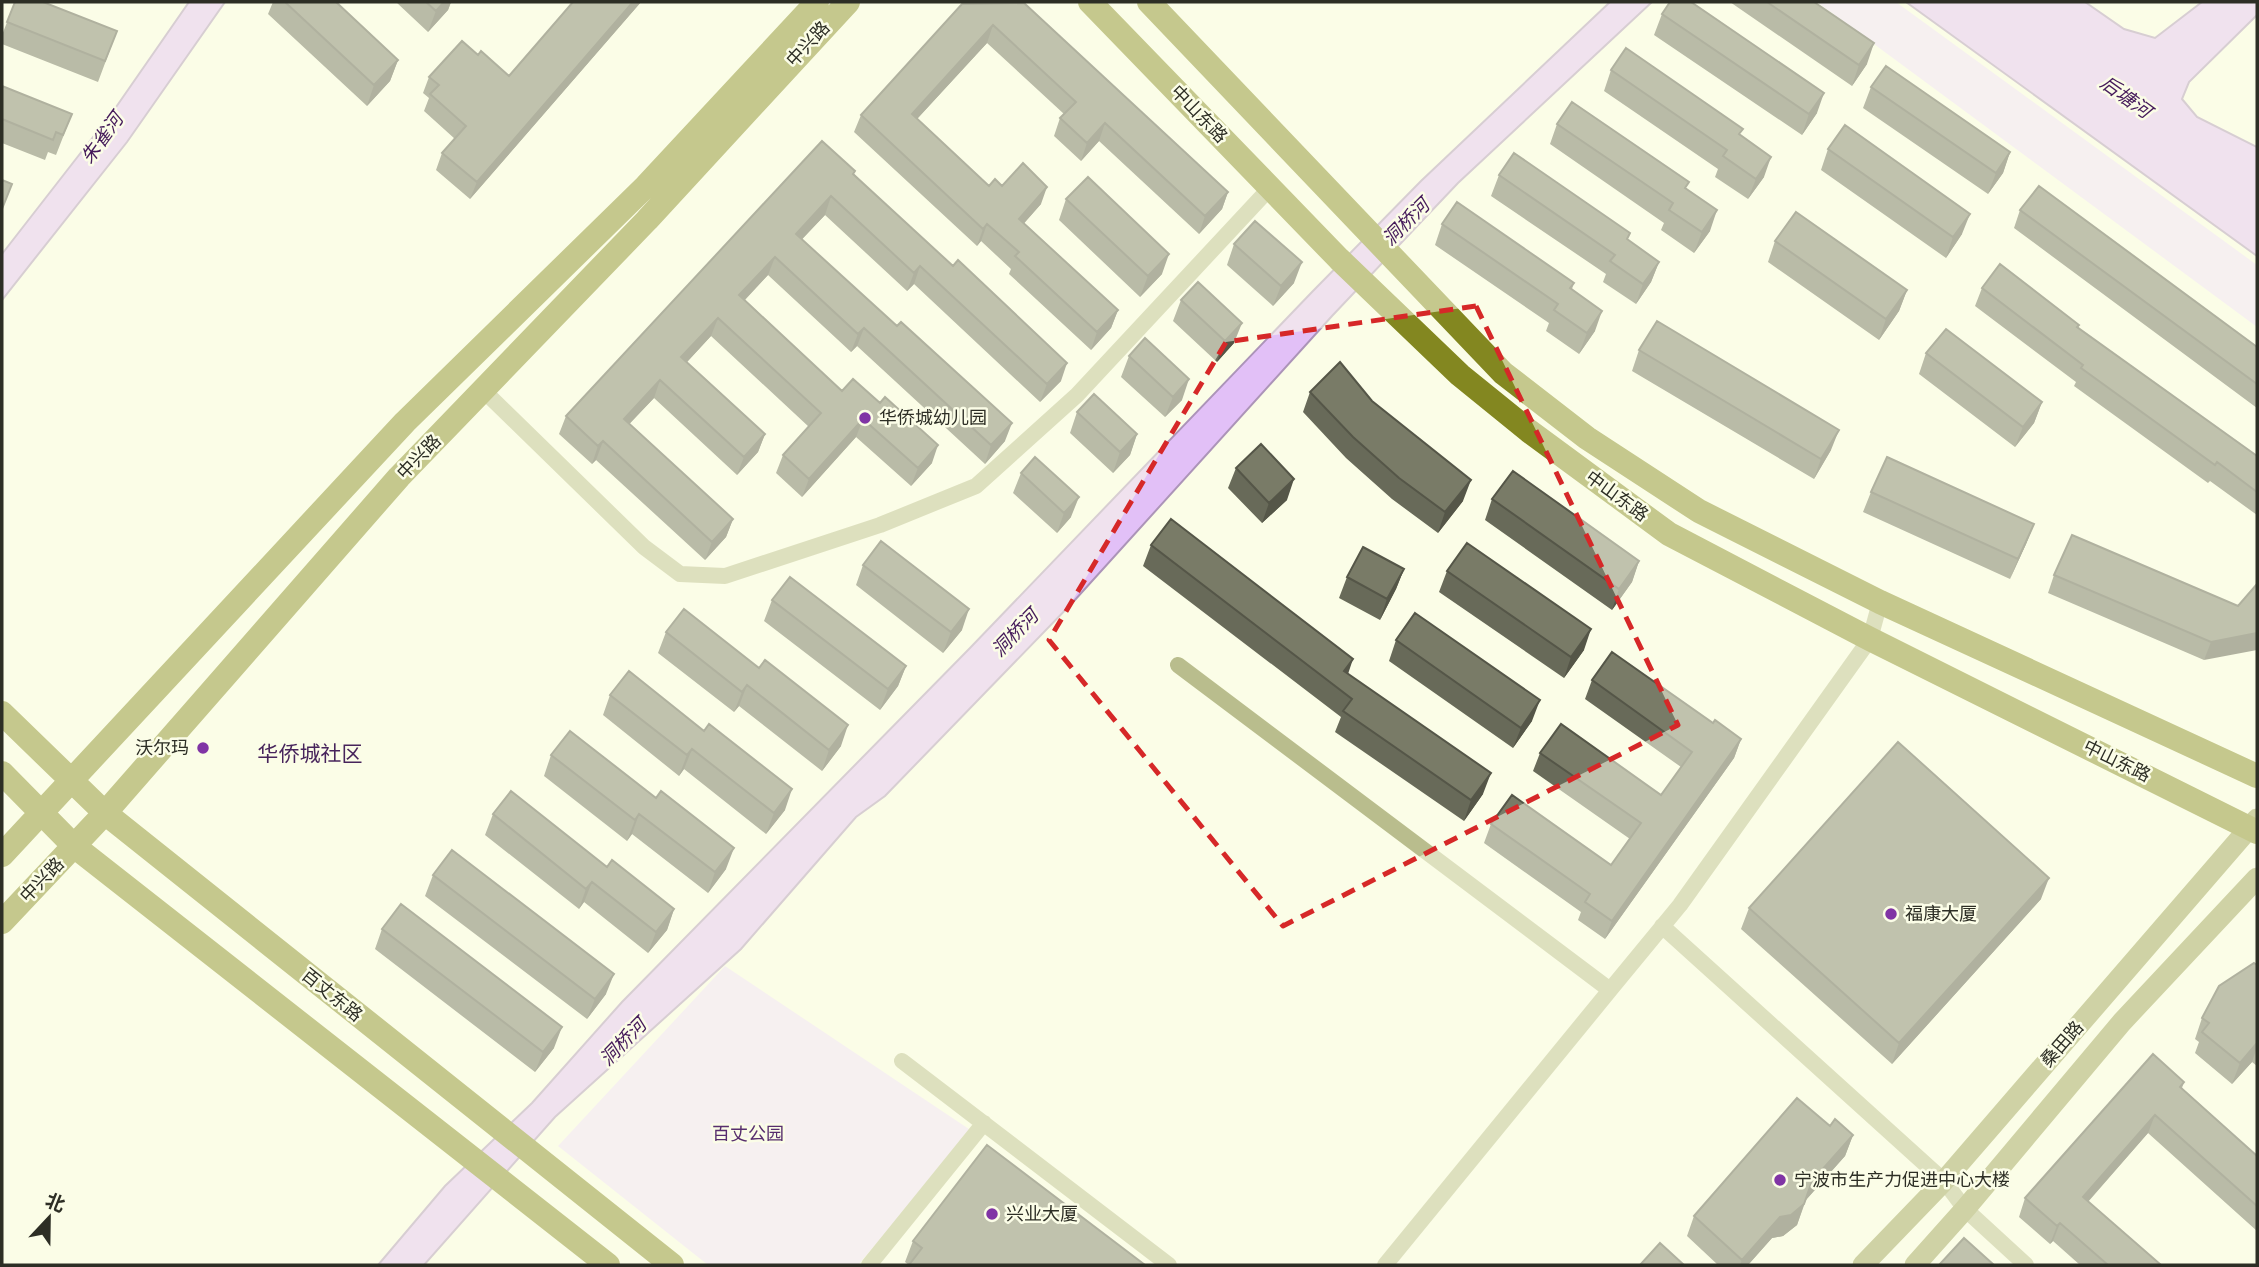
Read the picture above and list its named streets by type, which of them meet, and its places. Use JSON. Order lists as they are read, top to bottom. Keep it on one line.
{"streets":{"main road":["中兴路","中山东路","百丈东路","桑田路"]},"crossings":[["中兴路","百丈东路"],["中山东路","桑田路"]],"districts":["华侨城社区"],"water":["后塘河","朱雀河","洞桥河"],"parks":["百丈公园"],"places":["华侨城幼儿园","沃尔玛","福康大厦","宁波市生产力促进中心大楼","兴业大厦"],"north":"top"}
